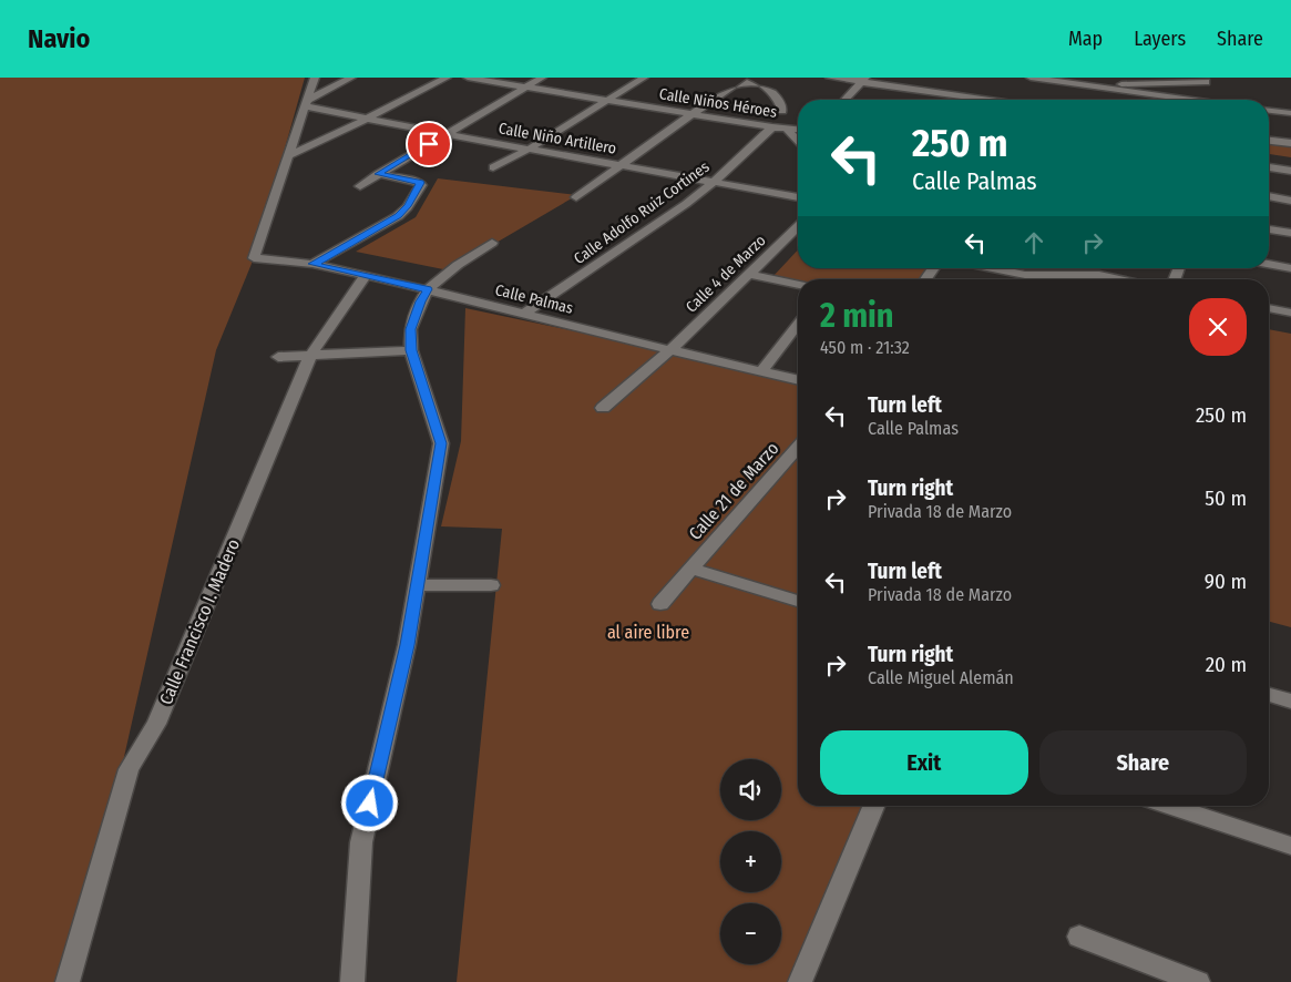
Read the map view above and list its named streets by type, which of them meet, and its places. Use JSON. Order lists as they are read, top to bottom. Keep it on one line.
{"streets":{"street":["Calle Niños Héroes","Calle Niño Artillero","Calle Adolfo Ruiz Cortines","Calle 4 de Marzo","Calle Palmas","Calle 21 de Marzo","Calle Francisco I. Madero"]},"crossings":[["Calle Niños Héroes","Calle Adolfo Ruiz Cortines"],["Calle Niño Artillero","Calle Adolfo Ruiz Cortines"],["Calle Adolfo Ruiz Cortines","Calle Palmas"],["Calle 4 de Marzo","Calle Palmas"],["Calle Palmas","Calle Francisco I. Madero"]],"parks":["al aire libre"],"page":{"header":"Navio","nav":["Map","Layers","Share"],"turn":["250 m","Calle Palmas"],"heading":["2 min","450 m · 21:32"],"list":[{"name":"Turn left","note":"Calle Palmas","value":"250 m"},{"name":"Turn right","note":"Privada 18 de Marzo","value":"50 m"},{"name":"Turn left","note":"Privada 18 de Marzo","value":"90 m"},{"name":"Turn right","note":"Calle Miguel Alemán","value":"20 m"}],"buttons":["Exit","Share"],"map_buttons":["+","−"]}}
